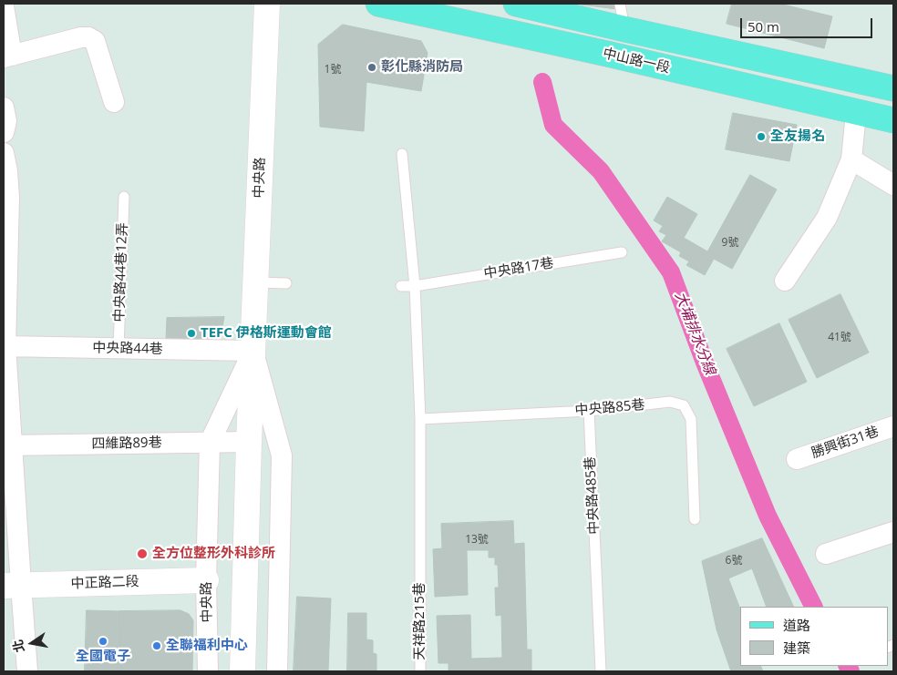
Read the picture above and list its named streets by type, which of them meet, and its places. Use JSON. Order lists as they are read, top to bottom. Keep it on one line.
{"streets":{"main road":["中山路一段"],"street":["中央路","中央路44巷","勝興街31巷","四維路89巷","中正路二段"],"lane":["中央路17巷","中央路44巷12弄","中央路85巷","中央路485巷","天祥路215巷"]},"crossings":[["中央路","中央路44巷"],["中央路","四維路89巷"],["中央路","中正路二段"],["中央路44巷12弄","中央路44巷"],["中央路85巷","中央路485巷"],["中央路85巷","天祥路215巷"]],"water":["大埔排水分線"],"places":["彰化縣消防局","全友揚名","TEFC 伊格斯運動會館","全方位整形外科診所","全國電子","全聯福利中心"],"house_numbers":["1號","9號","41號","13號","6號"],"legend":["道路","建築"],"scale_bar":"50 m","north":"left"}
